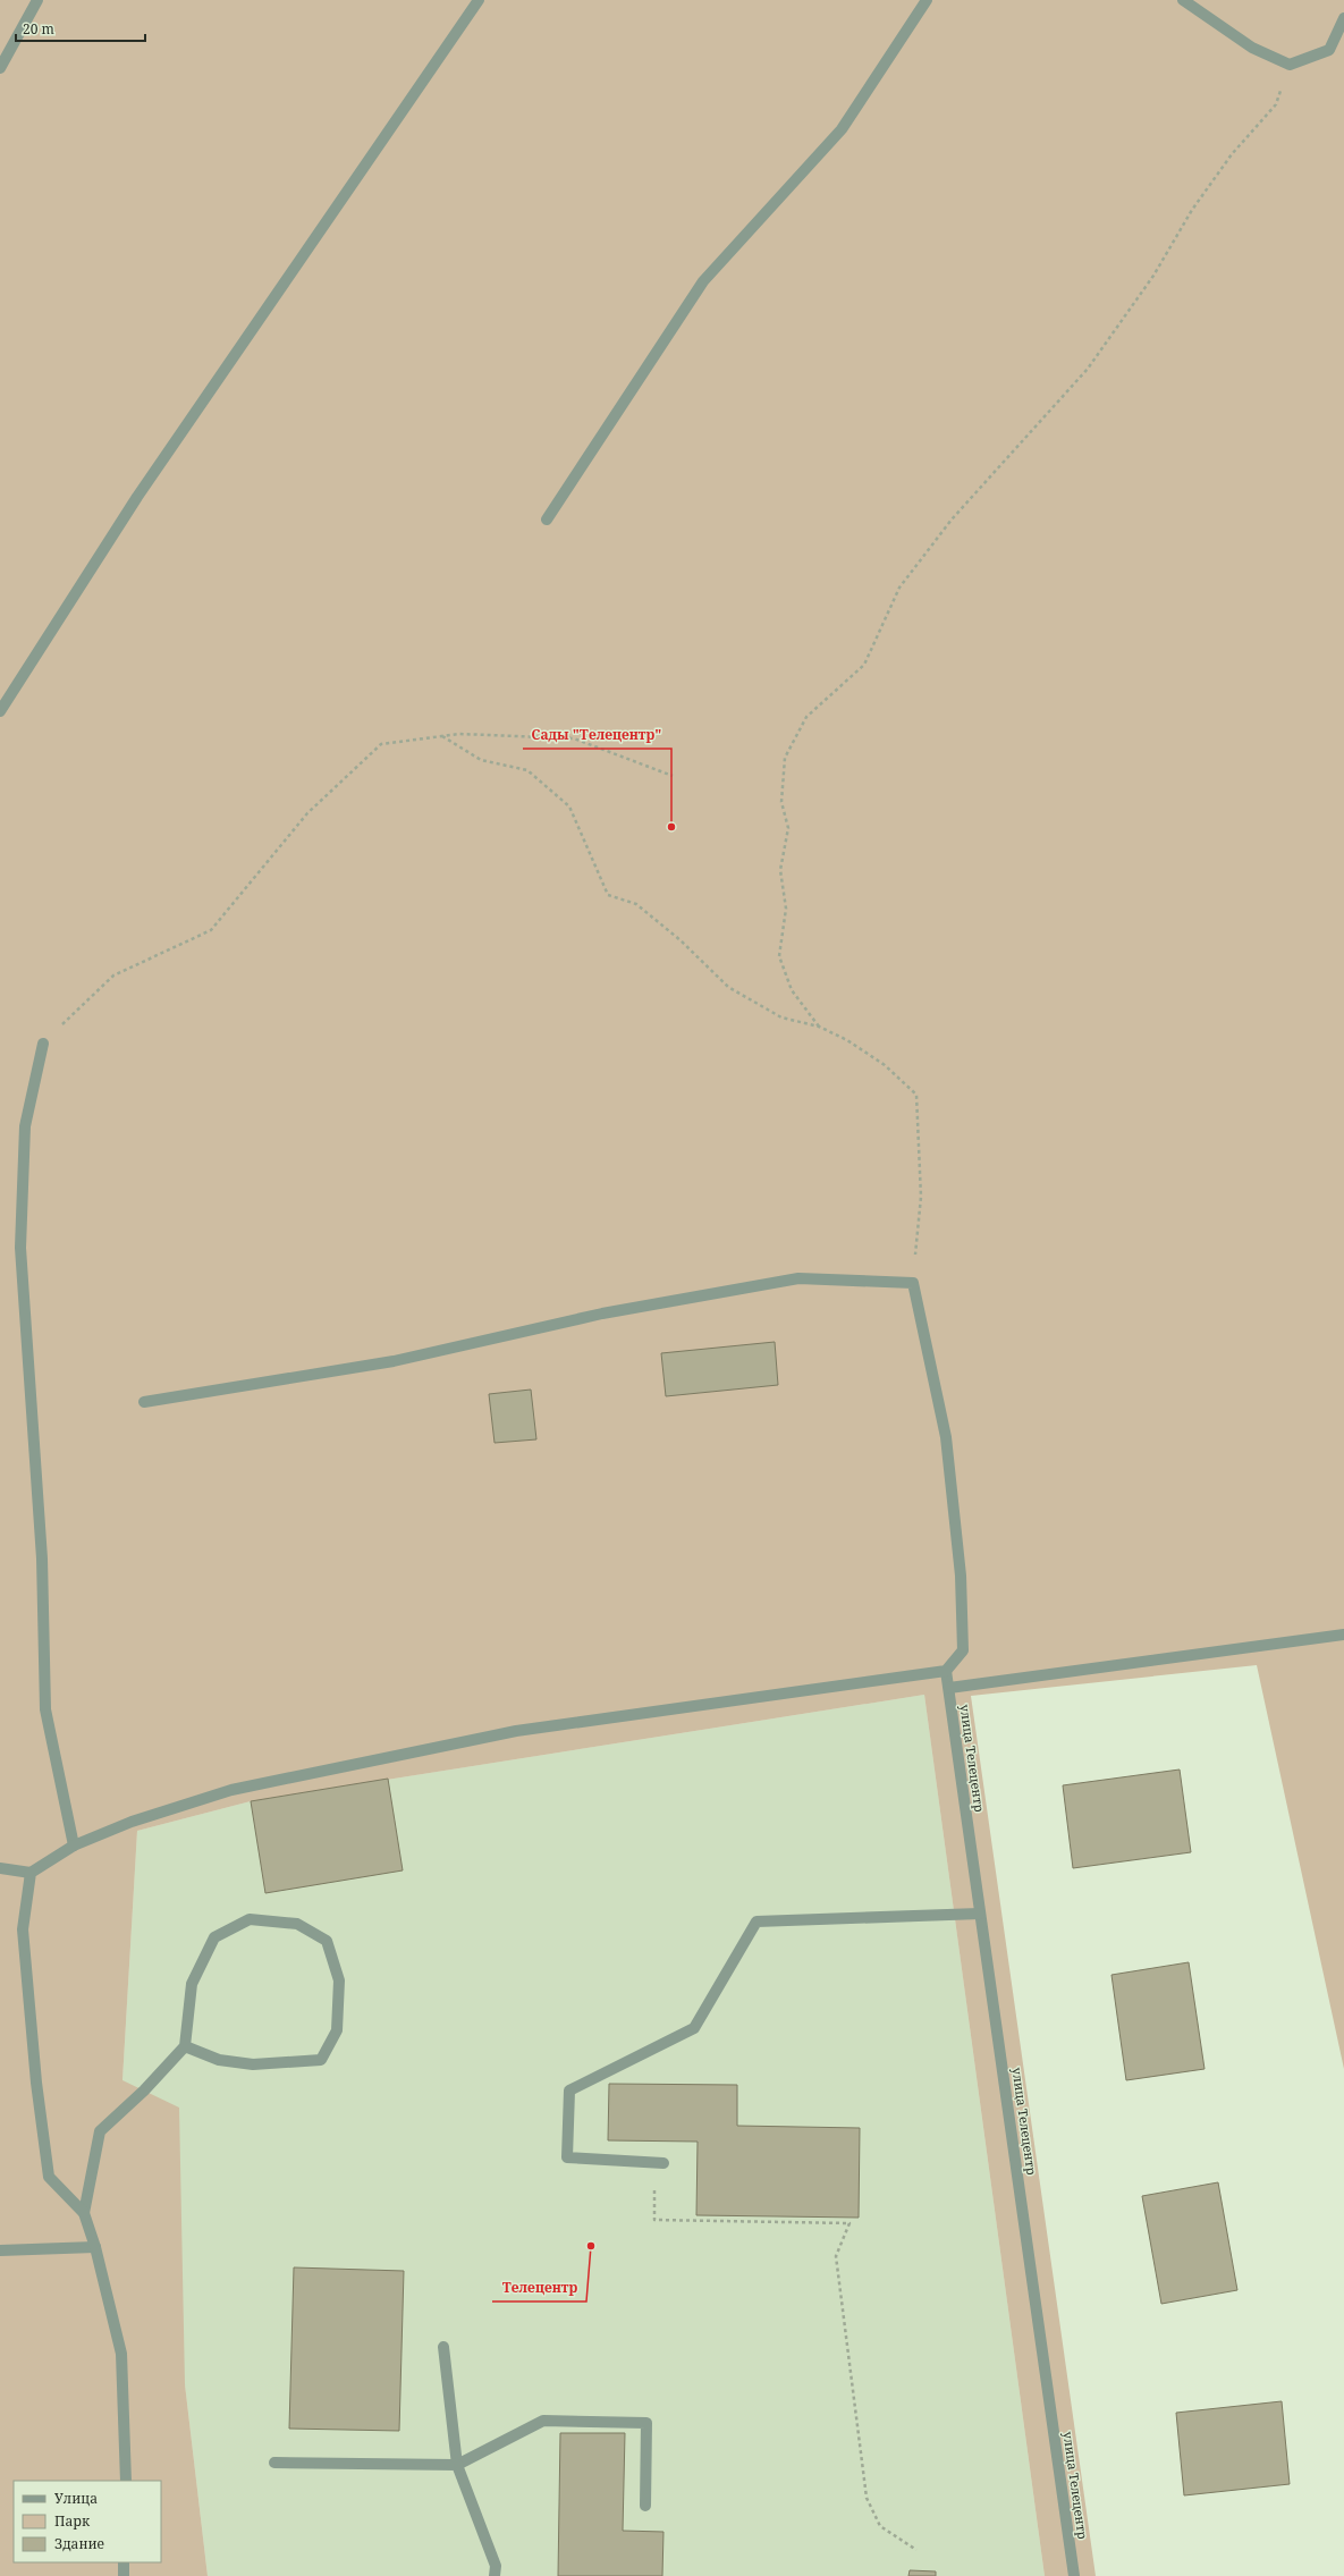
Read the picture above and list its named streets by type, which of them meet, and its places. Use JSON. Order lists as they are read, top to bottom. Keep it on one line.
{"streets":{"street":["улица Телецентр"]},"places":["Сады \"Телецентр\"","Телецентр"],"legend":["Улица","Парк","Здание"],"scale_bar":"20 m"}
